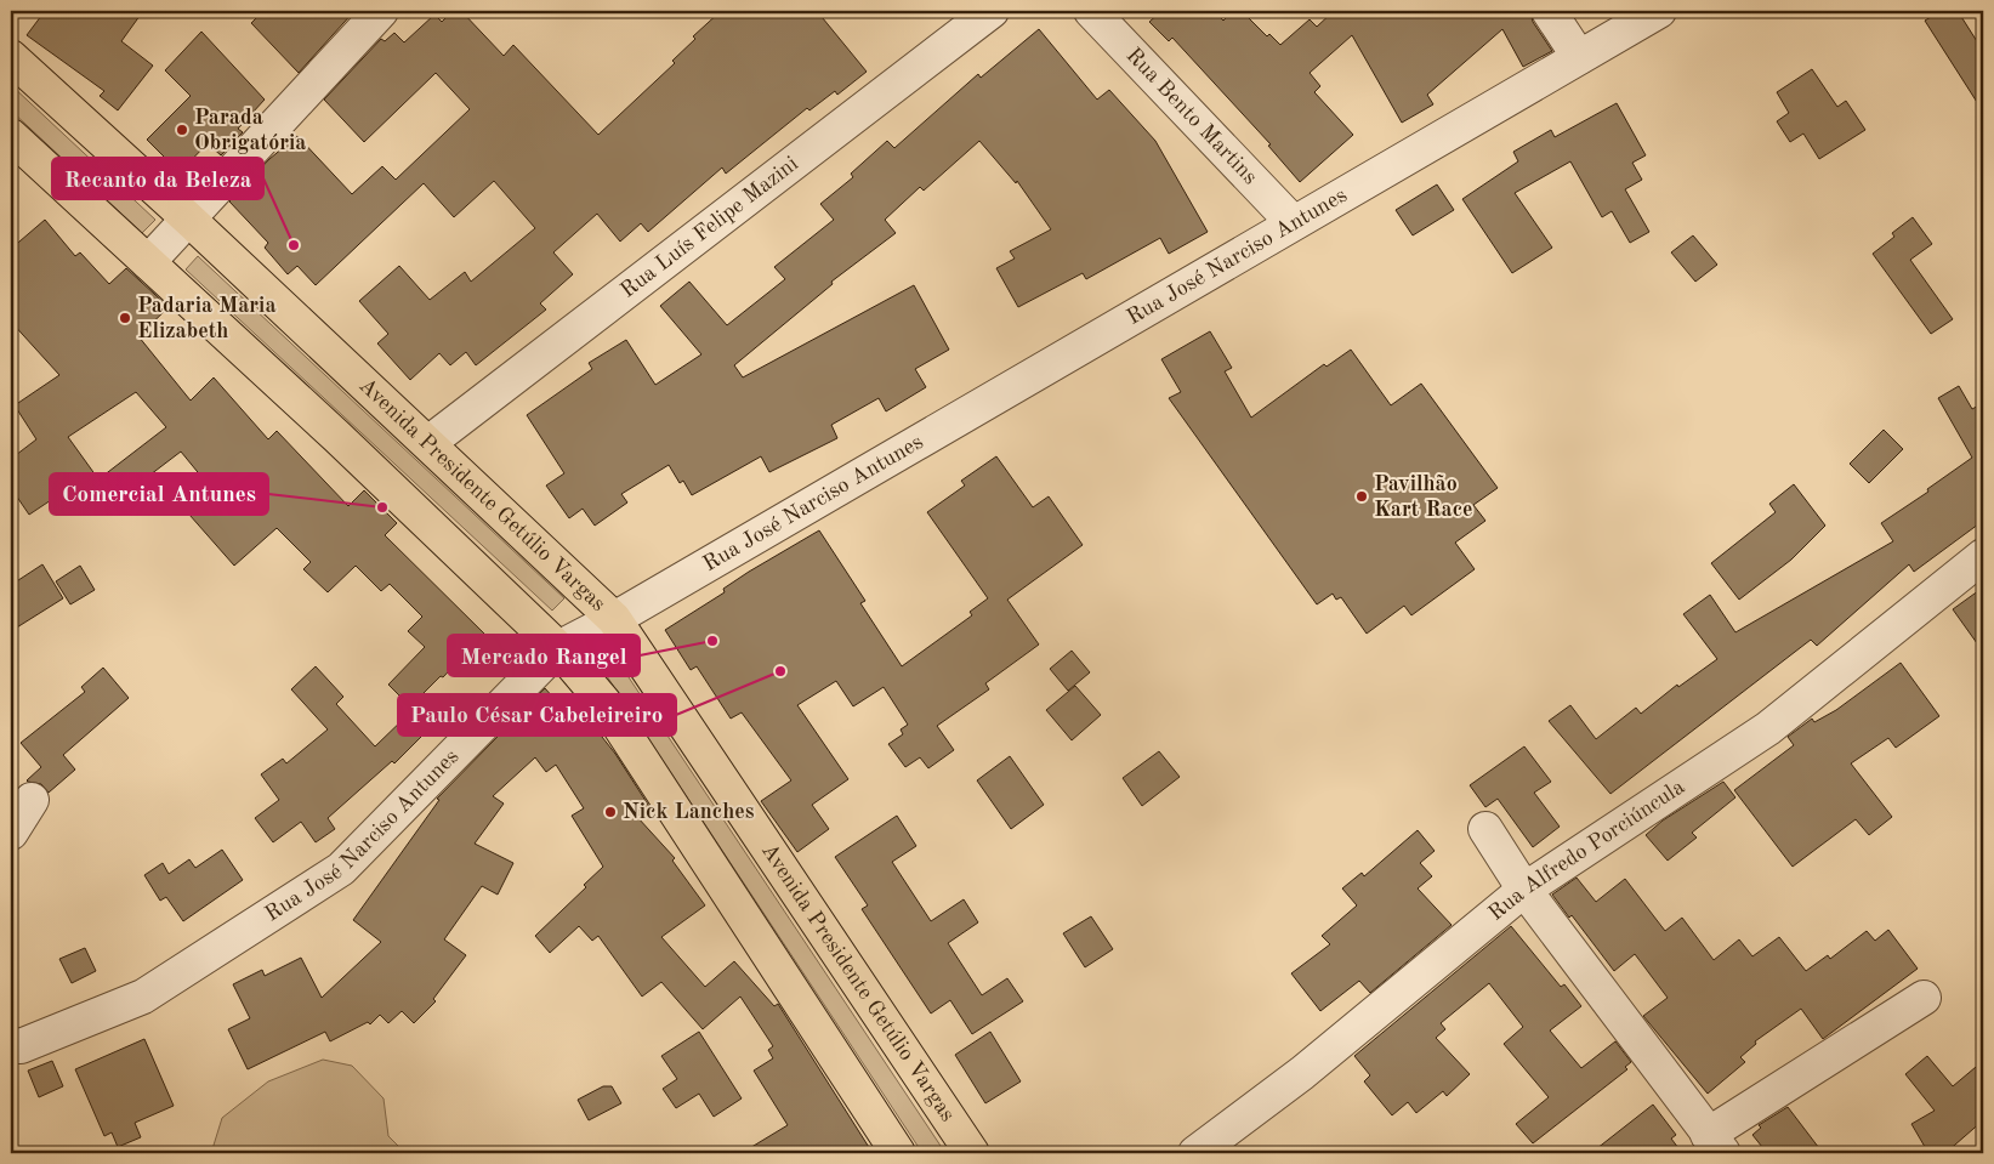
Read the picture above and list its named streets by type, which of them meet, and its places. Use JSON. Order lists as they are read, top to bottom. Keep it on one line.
{"streets":{"main road":["Avenida Presidente Getúlio Vargas"],"street":["Rua Bento Martins","Rua Luís Felipe Mazini","Rua José Narciso Antunes","Rua Alfredo Porciúncula"]},"crossings":[["Rua Bento Martins","Rua José Narciso Antunes"],["Rua Luís Felipe Mazini","Avenida Presidente Getúlio Vargas"],["Rua José Narciso Antunes","Avenida Presidente Getúlio Vargas"]],"places":["Parada Obrigatória","Recanto da Beleza","Padaria Maria Elizabeth","Pavilhão Kart Race","Comercial Antunes","Mercado Rangel","Paulo César Cabeleireiro","Nick Lanches"]}
